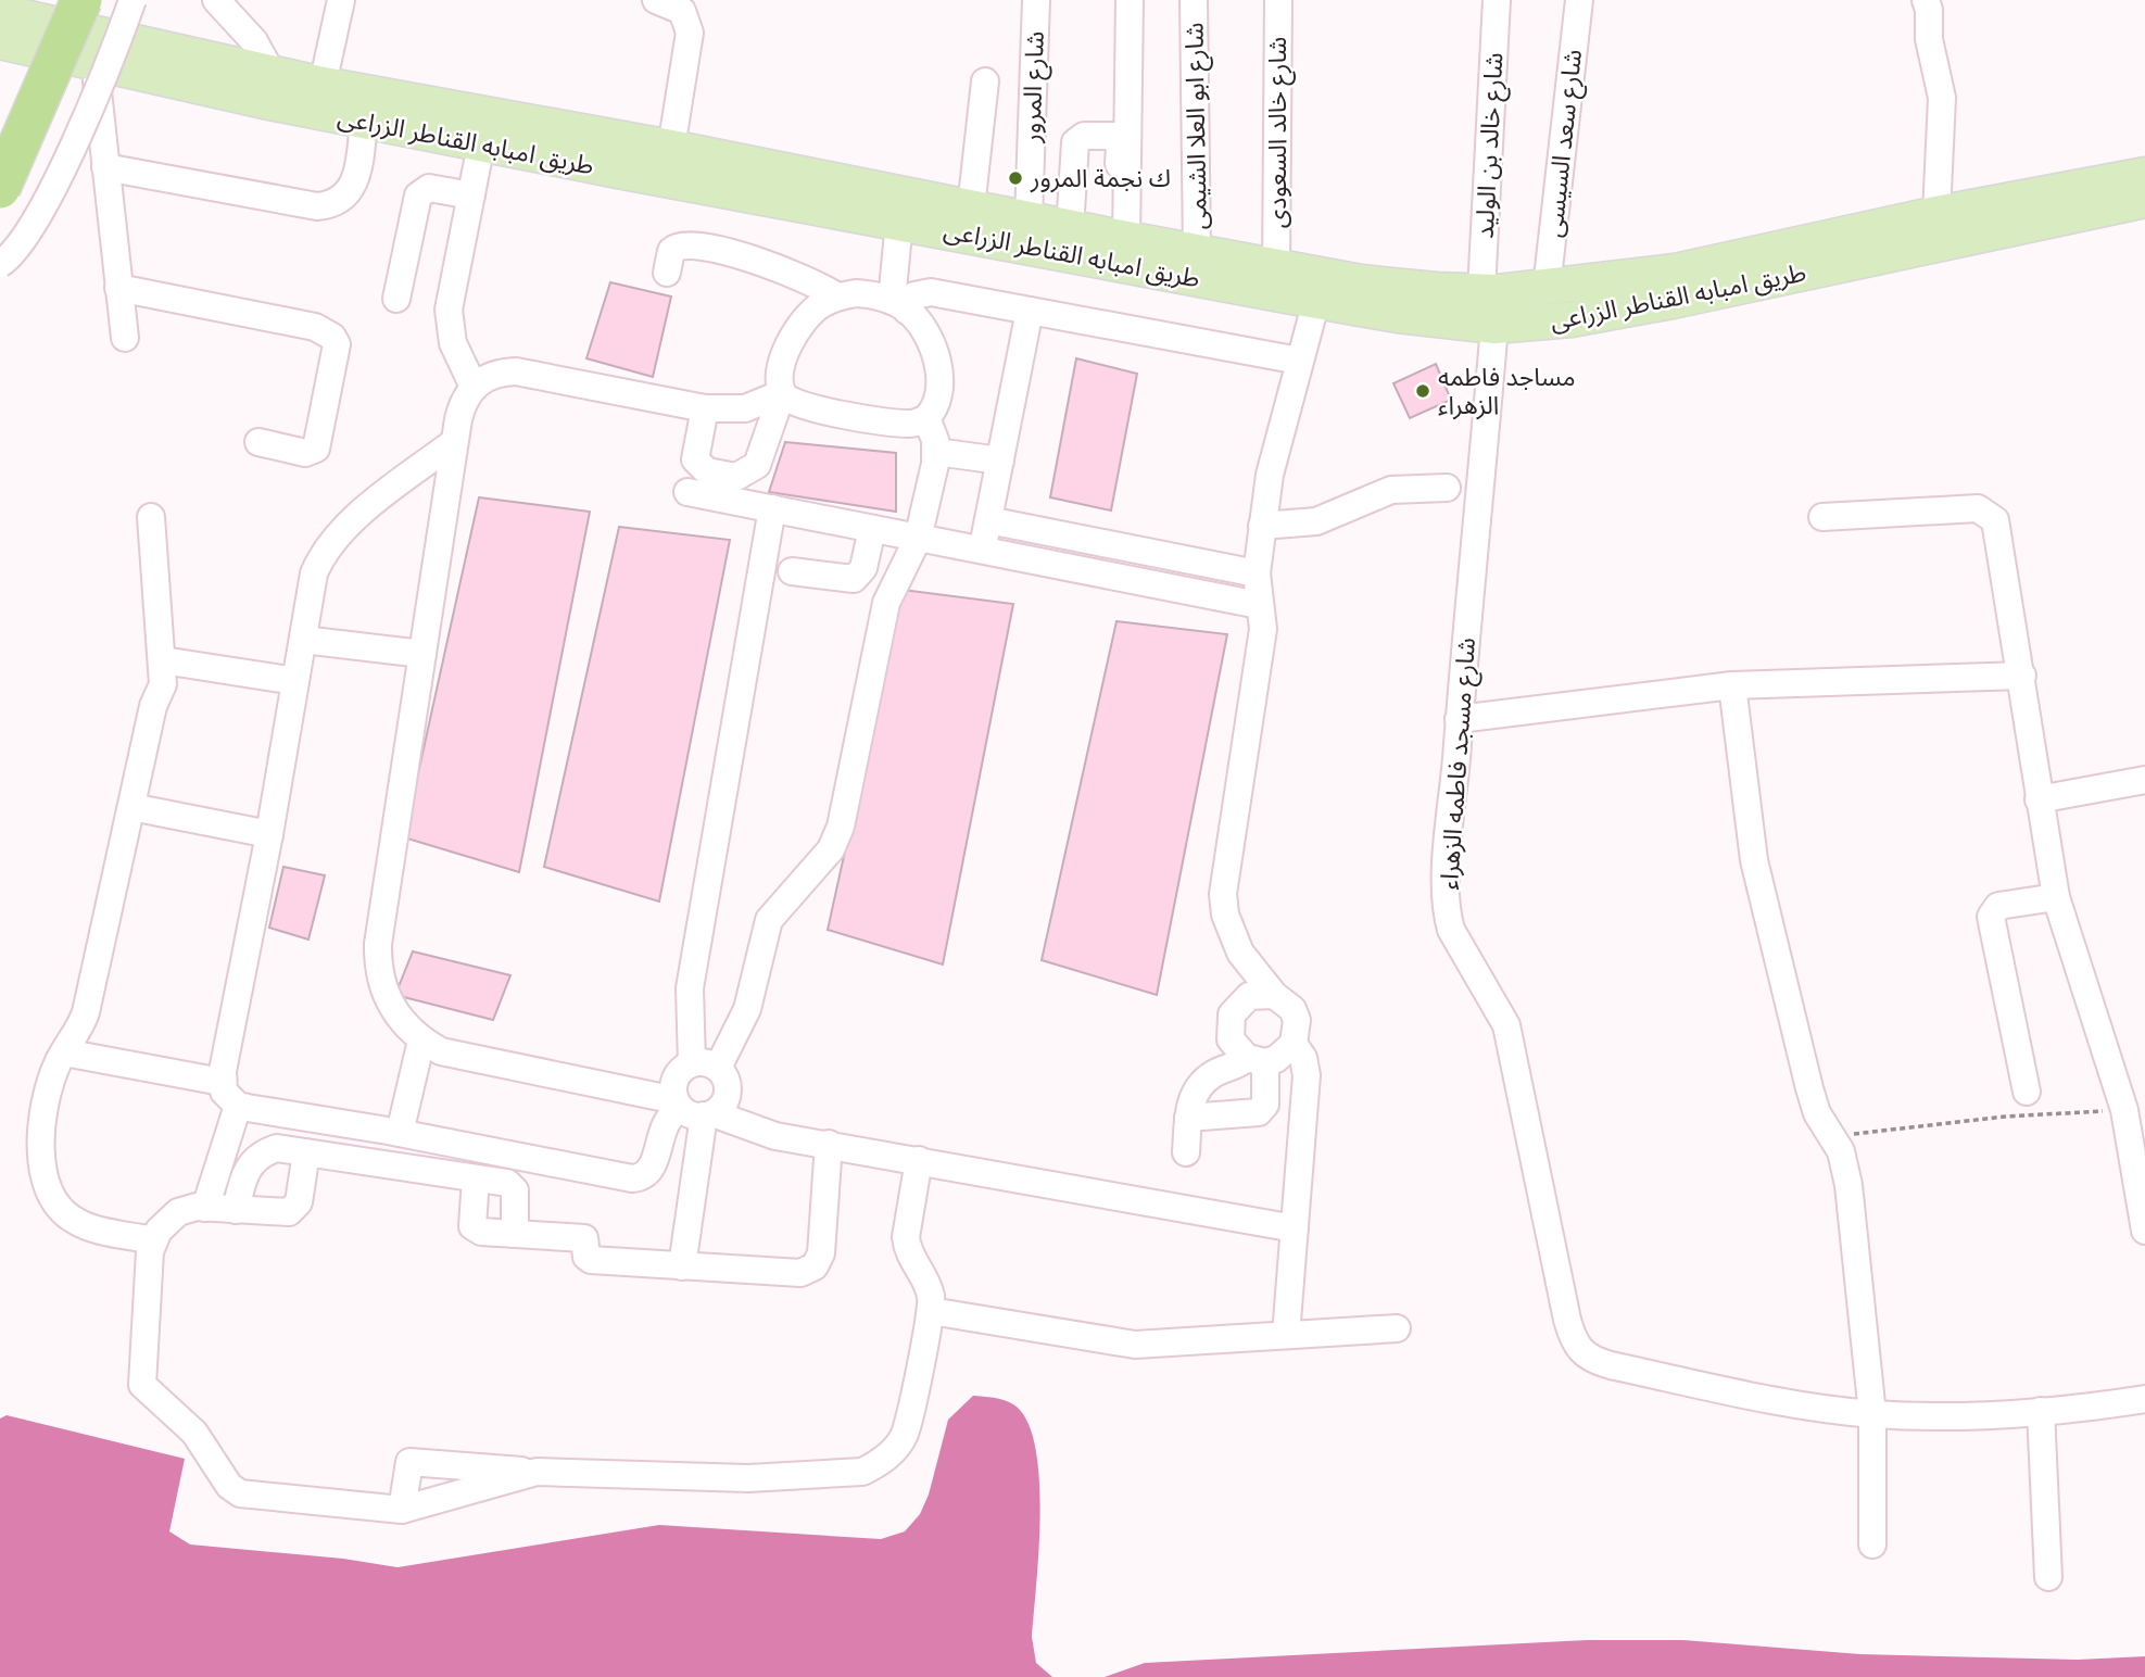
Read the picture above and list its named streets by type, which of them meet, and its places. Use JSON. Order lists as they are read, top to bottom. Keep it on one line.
{"streets":{"main road":["طريق امبابه القناطر الزراعى"],"street":["شارع المرور","شارع ابو العلا الشيمى","شارع خالد السعودى","شارع سعد السيسى","شارع خالد بن الوليد","شارع مسجد فاطمه الزهراء"]},"crossings":[["شارع المرور","طريق امبابه القناطر الزراعى"],["شارع ابو العلا الشيمى","طريق امبابه القناطر الزراعى"],["شارع خالد السعودى","طريق امبابه القناطر الزراعى"],["طريق امبابه القناطر الزراعى","شارع سعد السيسى"],["طريق امبابه القناطر الزراعى","شارع خالد بن الوليد"],["طريق امبابه القناطر الزراعى","شارع مسجد فاطمه الزهراء"]],"places":["ك نجمة المرور","مساجد فاطمه الزهراء"]}
